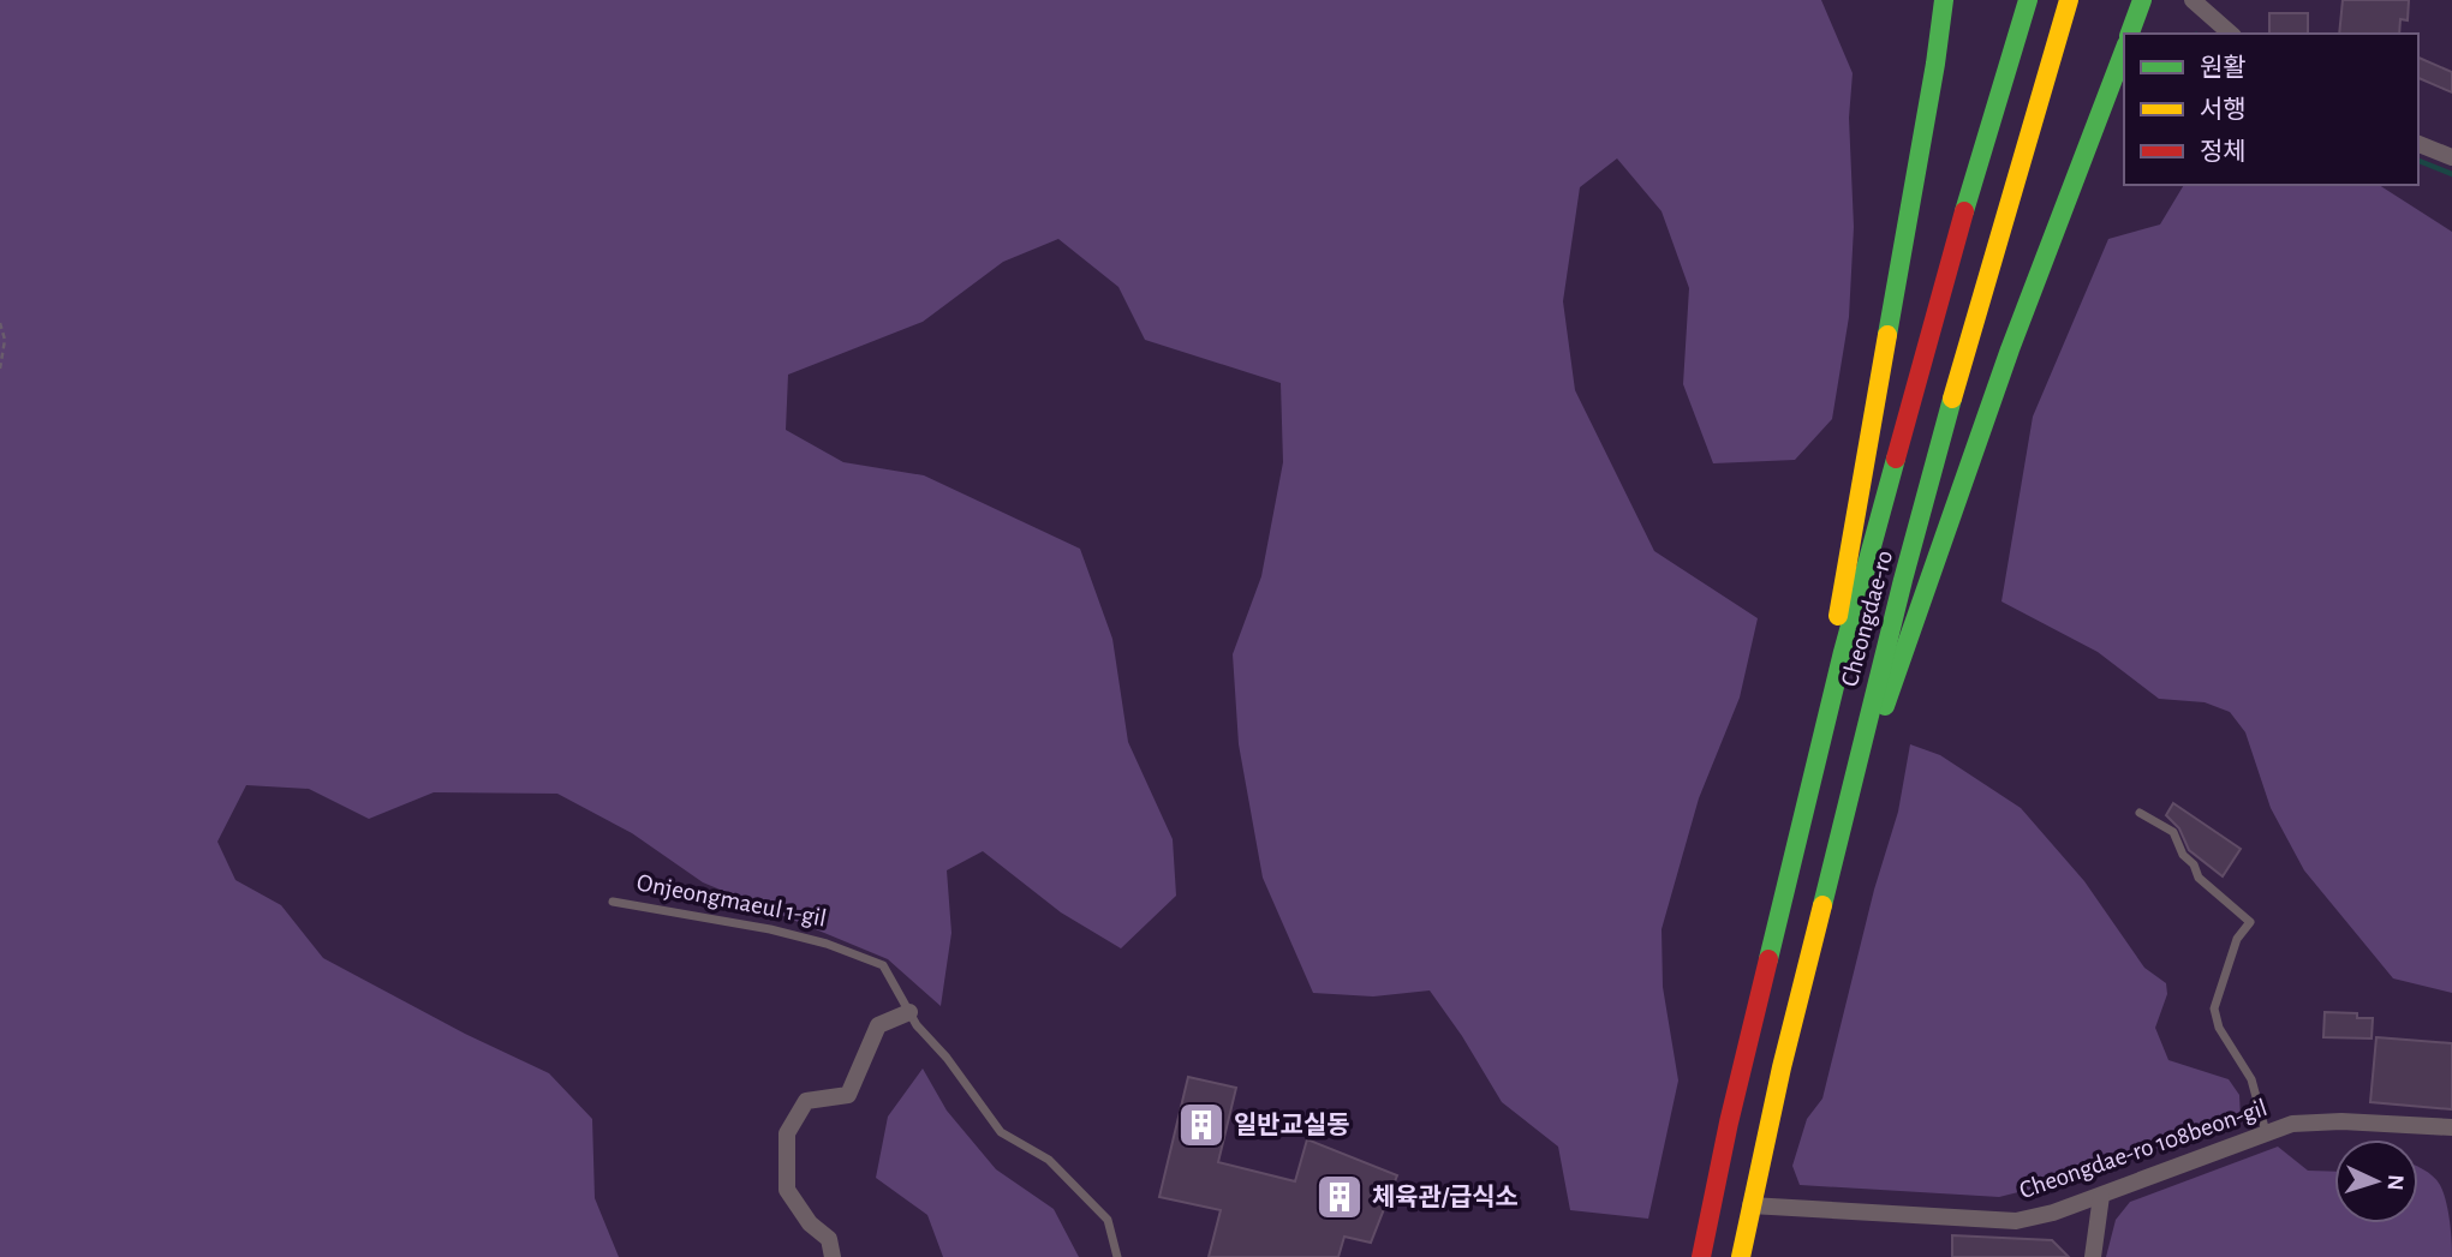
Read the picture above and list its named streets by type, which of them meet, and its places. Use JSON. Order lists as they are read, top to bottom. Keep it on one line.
{"streets":{"street":["Cheongdae-ro","Cheongdae-ro 108beon-gil"],"lane":["Onjeongmaeul 1-gil"]},"crossings":[["Cheongdae-ro","Cheongdae-ro 108beon-gil"]],"places":{"building":["일반교실동","체육관/급식소"]},"legend":["원활","서행","정체"],"north":"right"}
